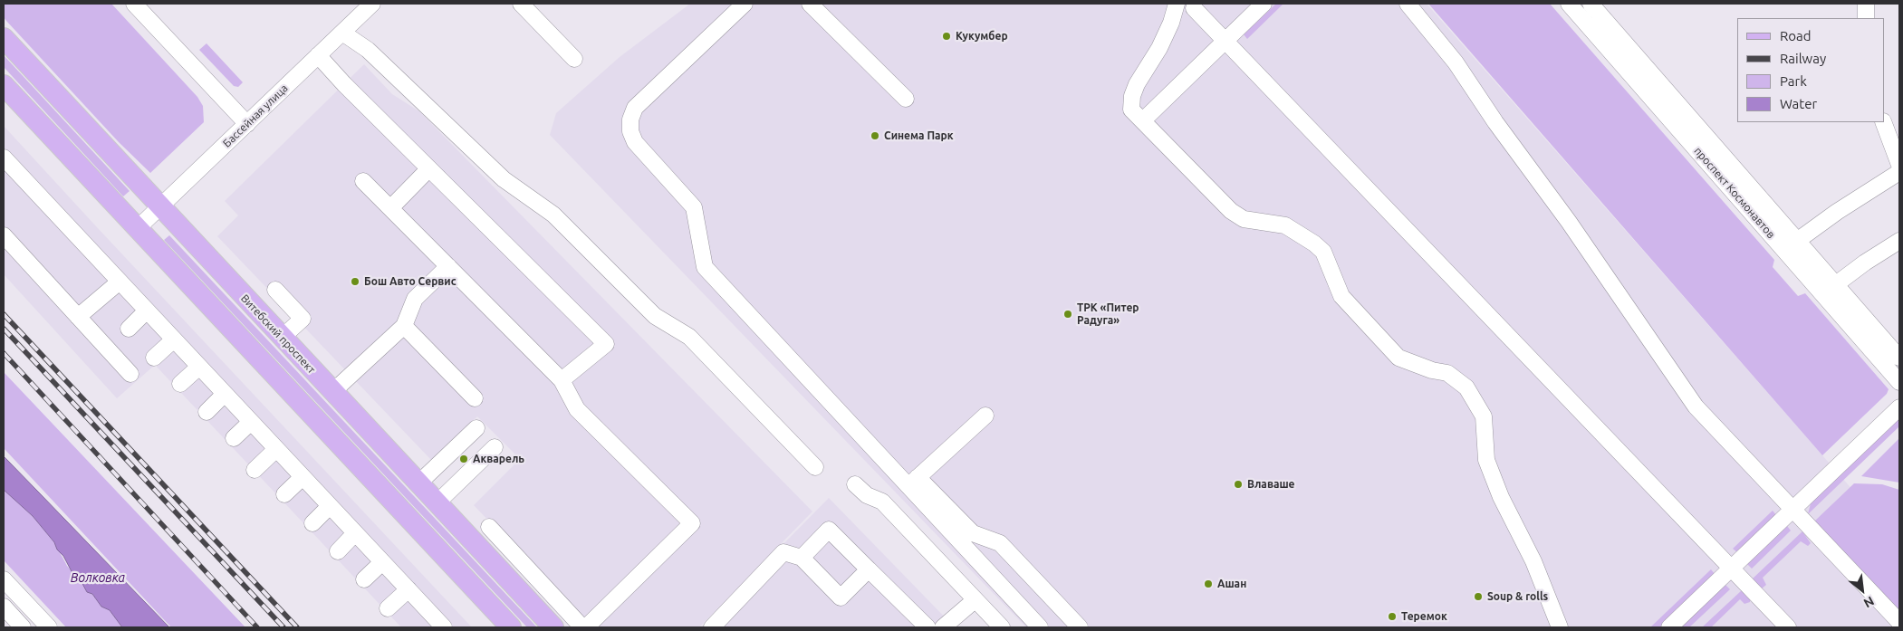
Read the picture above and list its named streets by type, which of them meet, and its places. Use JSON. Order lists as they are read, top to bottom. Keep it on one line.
{"streets":{"main road":["Витебский проспект"],"street":["Бассейная улица","проспект Космонавтов"]},"crossings":[["Бассейная улица","Витебский проспект"]],"water":["Волковка"],"places":["Кукумбер","Синема Парк","Бош Авто Сервис","ТРК «Питер Радуга»","Акварель","Влаваше","Ашан","Soup & rolls","Теремок"],"legend":["Road","Railway","Park","Water"],"north":"bottom right"}
